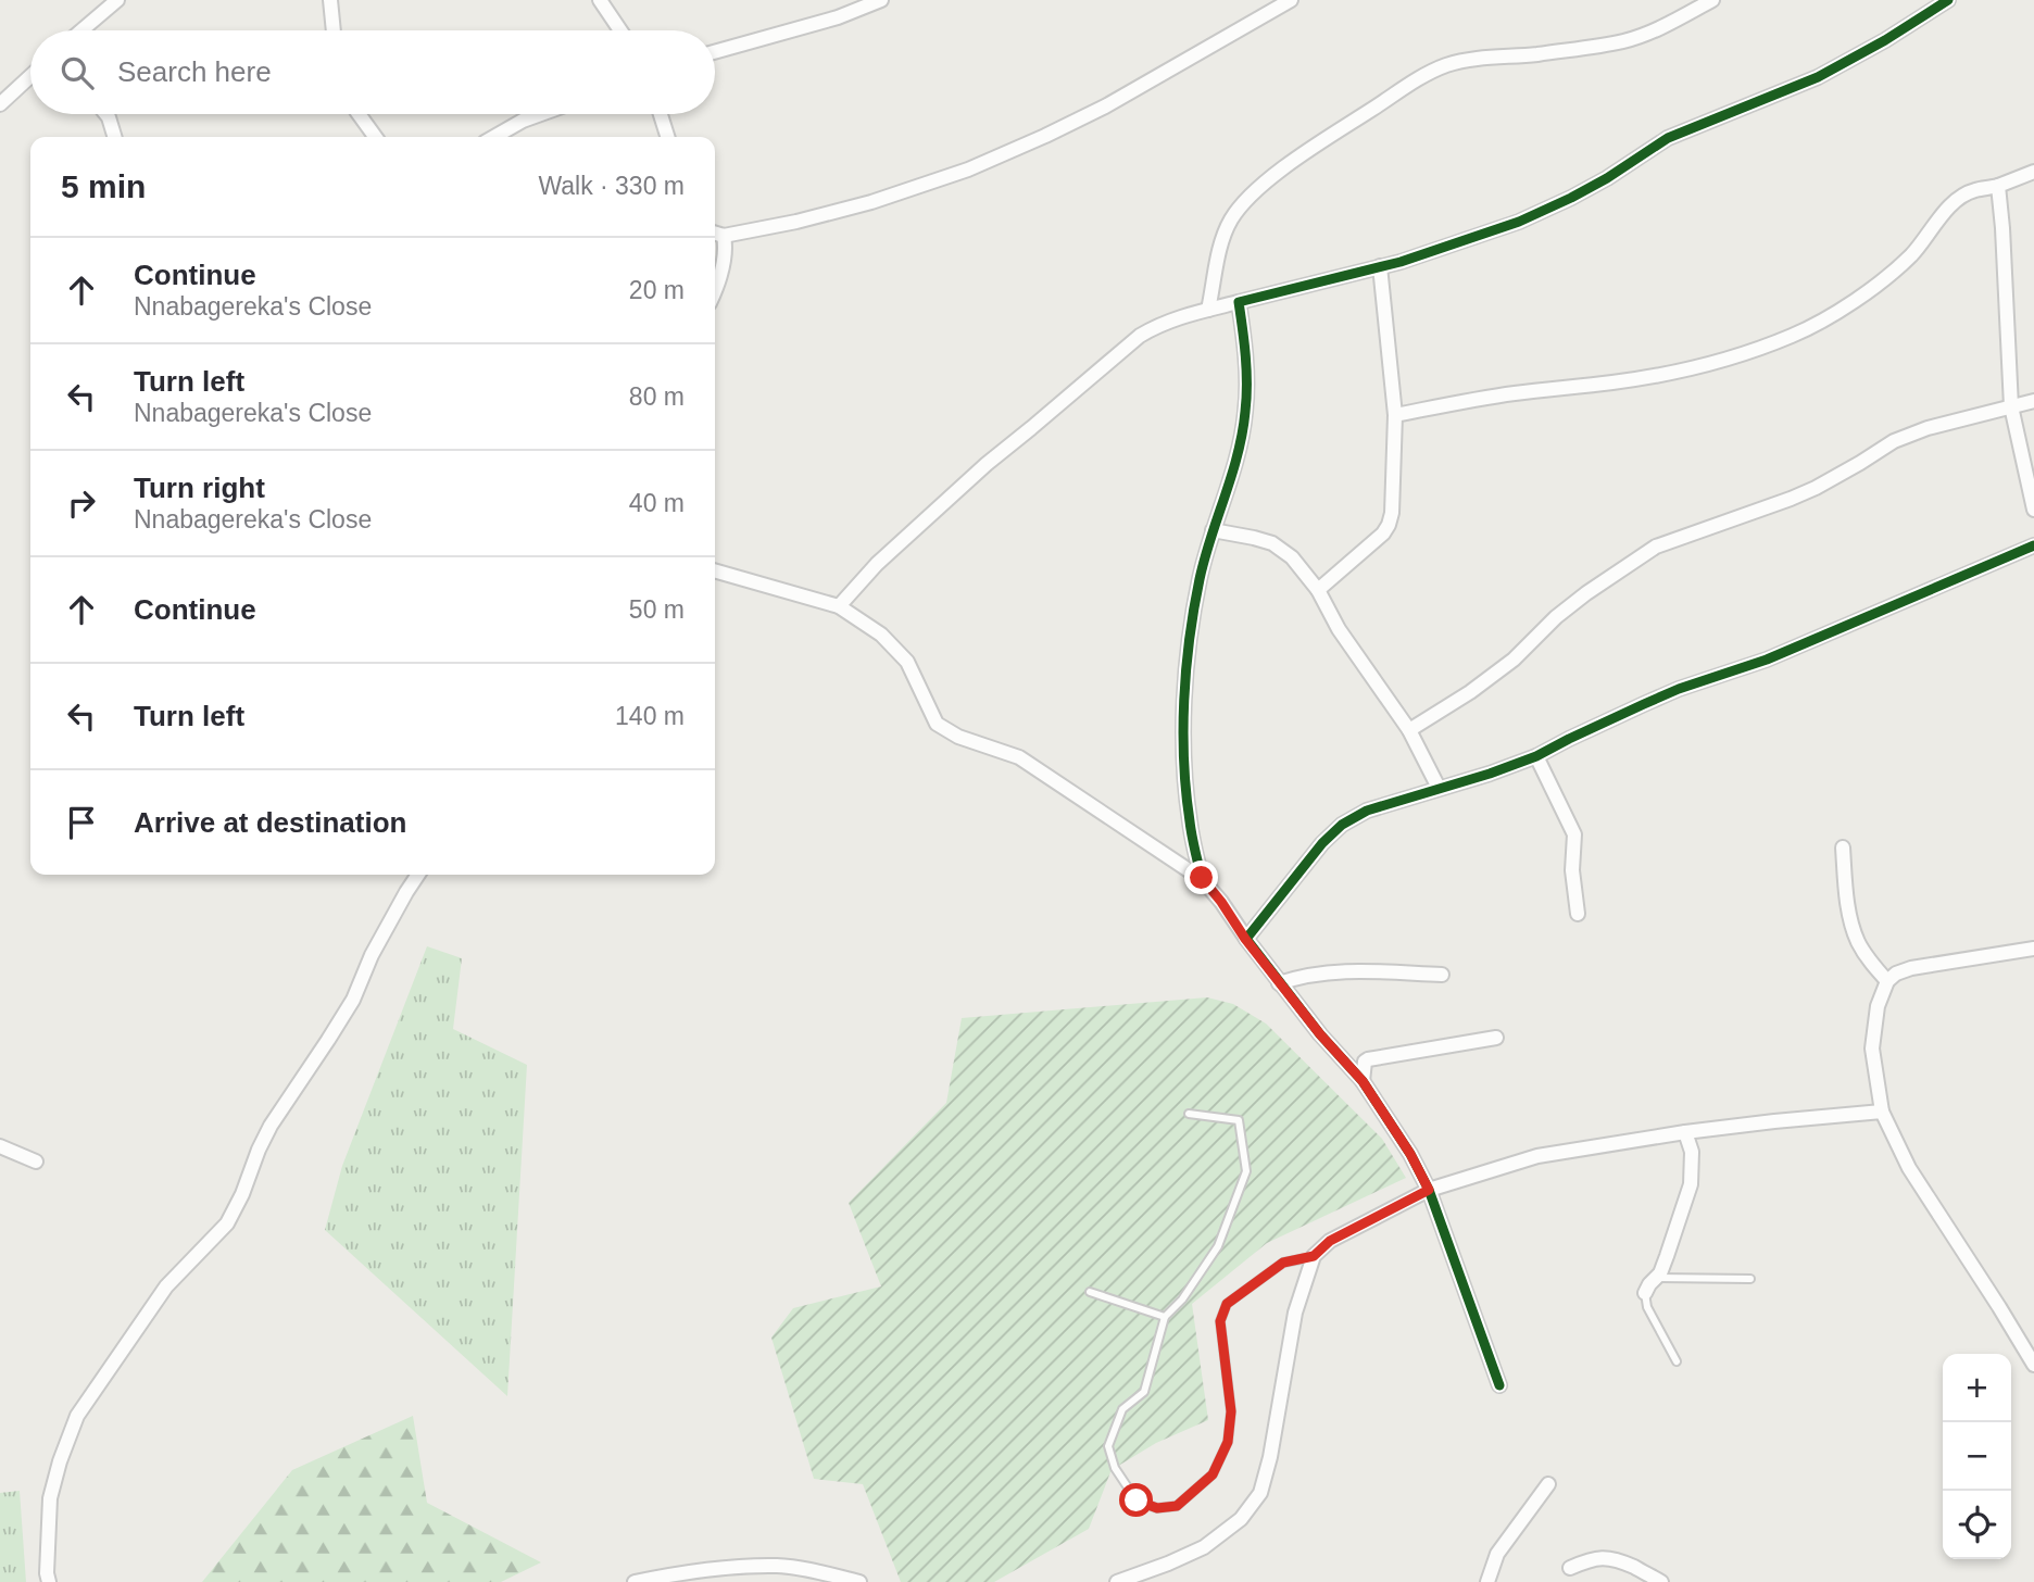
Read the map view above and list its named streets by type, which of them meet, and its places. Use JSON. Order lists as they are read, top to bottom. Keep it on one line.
{"page":{"search":"Search here","heading":["5 min","Walk · 330 m"],"list":[["Continue","Nnabagereka's Close","20 m"],["Turn left","Nnabagereka's Close","80 m"],["Turn right","Nnabagereka's Close","40 m"],["Continue","50 m"],["Turn left","140 m"],"Arrive at destination"],"map_buttons":["+","−"]}}
